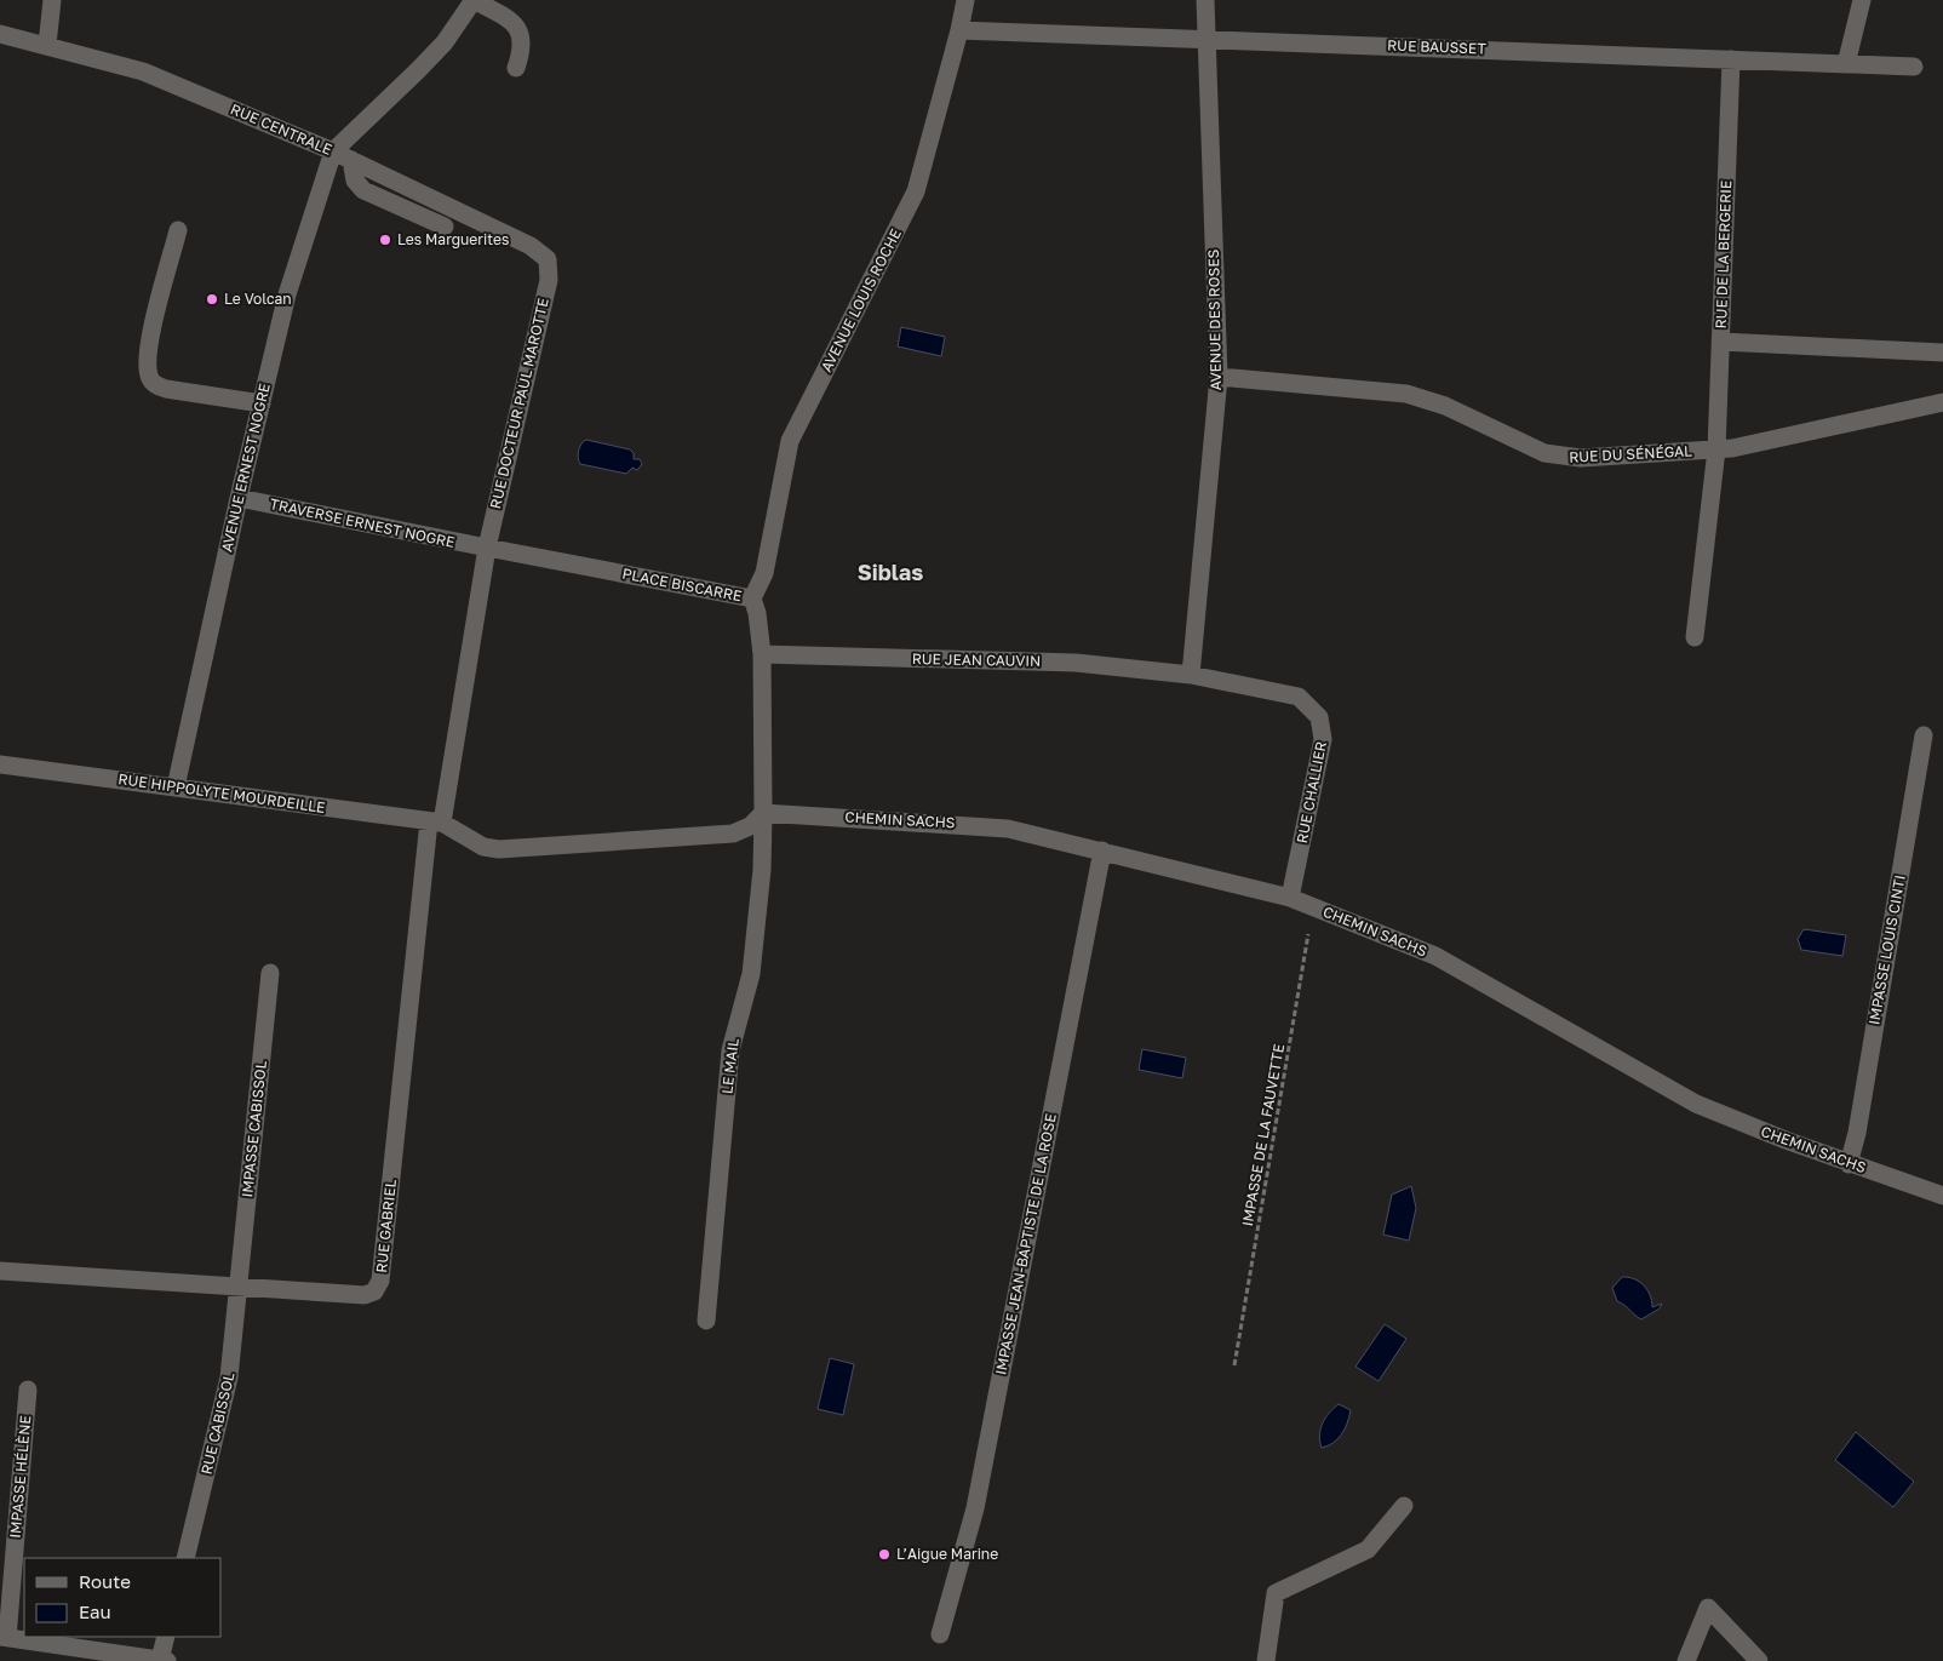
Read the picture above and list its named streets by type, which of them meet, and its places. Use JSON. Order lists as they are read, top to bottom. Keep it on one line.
{"streets":{"street":["RUE BAUSSET","RUE CENTRALE","RUE DE LA BERGERIE","AVENUE LOUIS ROCHE","AVENUE DES ROSES","RUE DOCTEUR PAUL MAROTTE","RUE DU SÉNÉGAL","AVENUE ERNEST NOGRE","TRAVERSE ERNEST NOGRE","PLACE BISCARRE","RUE JEAN CAUVIN","RUE CHALLIER","RUE HIPPOLYTE MOURDEILLE","CHEMIN SACHS","IMPASSE LOUIS CINTI","LE MAIL","IMPASSE CABISSOL","RUE GABRIEL","IMPASSE JEAN-BAPTISTE DE LA ROSE","RUE CABISSOL","IMPASSE HÉLÈNE"],"path":["IMPASSE DE LA FAUVETTE"]},"crossings":[["RUE BAUSSET","RUE DE LA BERGERIE"],["RUE BAUSSET","AVENUE LOUIS ROCHE"],["RUE BAUSSET","AVENUE DES ROSES"],["RUE CENTRALE","RUE DOCTEUR PAUL MAROTTE"],["RUE CENTRALE","AVENUE ERNEST NOGRE"],["RUE DE LA BERGERIE","RUE DU SÉNÉGAL"],["AVENUE LOUIS ROCHE","PLACE BISCARRE"],["AVENUE DES ROSES","RUE DU SÉNÉGAL"],["AVENUE DES ROSES","RUE JEAN CAUVIN"],["AVENUE DES ROSES","RUE CHALLIER"],["RUE DOCTEUR PAUL MAROTTE","TRAVERSE ERNEST NOGRE"],["RUE DOCTEUR PAUL MAROTTE","PLACE BISCARRE"],["AVENUE ERNEST NOGRE","TRAVERSE ERNEST NOGRE"],["AVENUE ERNEST NOGRE","RUE HIPPOLYTE MOURDEILLE"],["TRAVERSE ERNEST NOGRE","PLACE BISCARRE"],["PLACE BISCARRE","RUE JEAN CAUVIN"],["PLACE BISCARRE","CHEMIN SACHS"],["PLACE BISCARRE","LE MAIL"],["RUE JEAN CAUVIN","RUE CHALLIER"],["RUE CHALLIER","CHEMIN SACHS"],["RUE HIPPOLYTE MOURDEILLE","RUE GABRIEL"],["CHEMIN SACHS","IMPASSE LOUIS CINTI"],["CHEMIN SACHS","LE MAIL"],["CHEMIN SACHS","IMPASSE DE LA FAUVETTE"],["CHEMIN SACHS","IMPASSE JEAN-BAPTISTE DE LA ROSE"],["IMPASSE CABISSOL","RUE GABRIEL"],["IMPASSE CABISSOL","RUE CABISSOL"],["RUE GABRIEL","RUE CABISSOL"]],"districts":["Siblas"],"places":["Les Marguerites","Le Volcan","L’Aigue Marine"],"legend":["Route","Eau"]}
